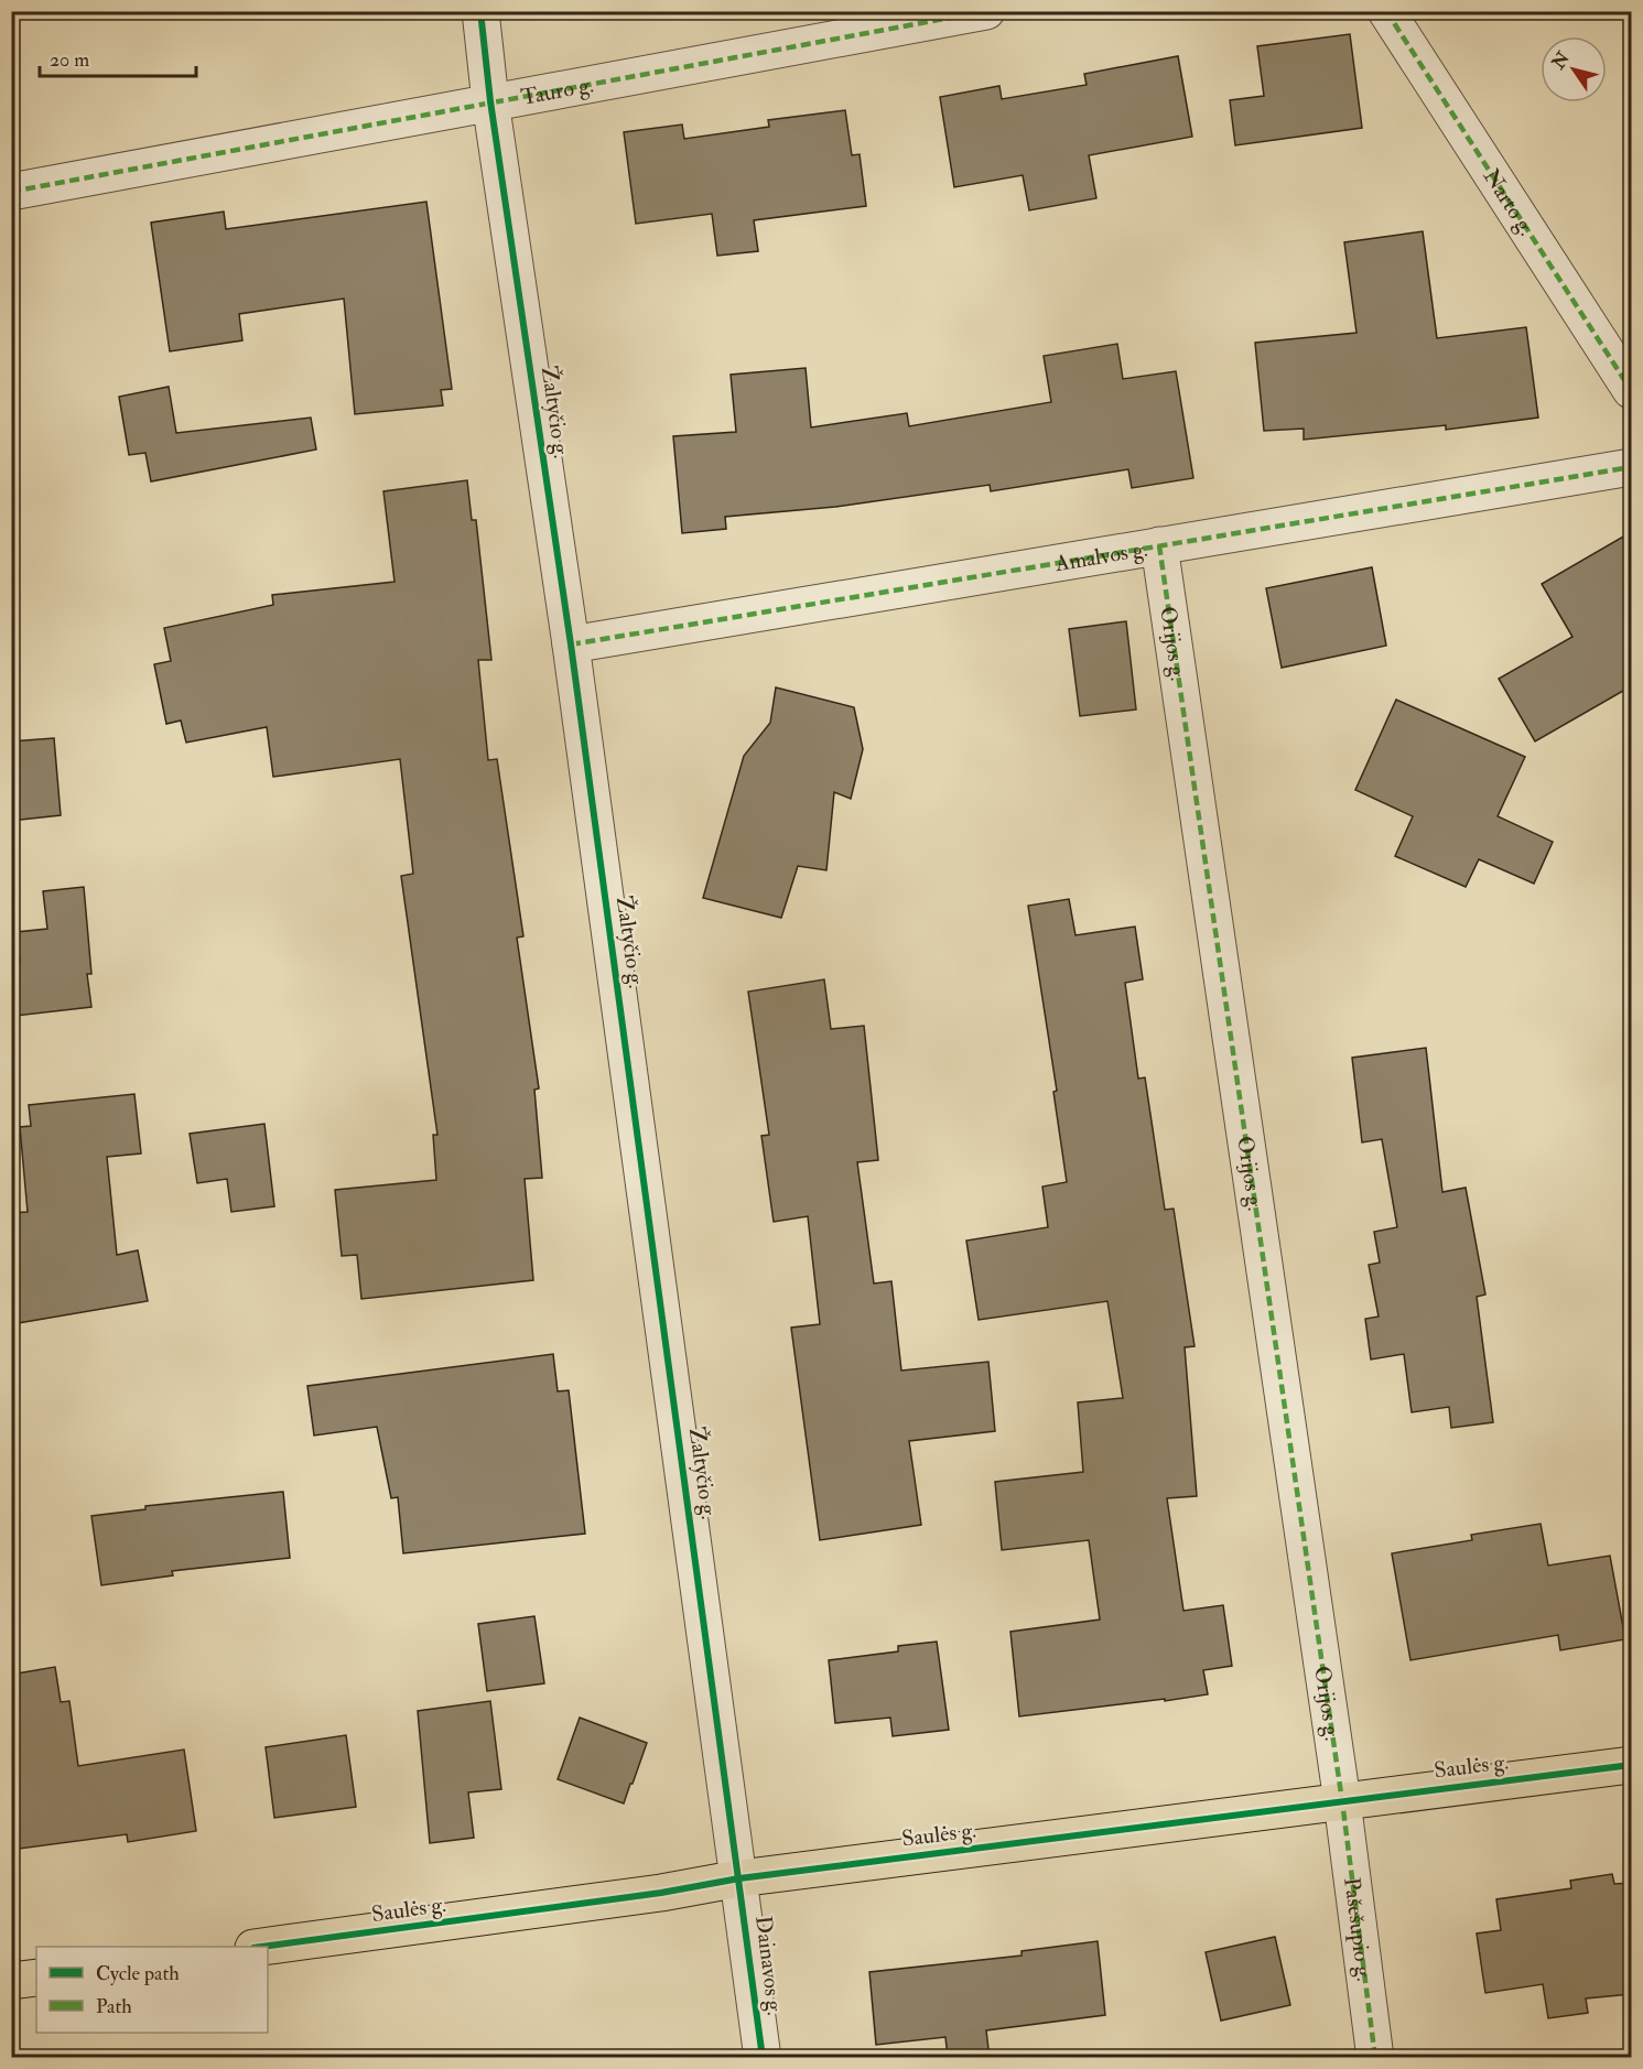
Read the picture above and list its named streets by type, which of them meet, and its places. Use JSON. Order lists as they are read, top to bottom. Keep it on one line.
{"streets":{"main road":["Saulės g."],"street":["Tauro g.","Narto g.","Žaltyčio g.","Amalvos g.","Orijos g.","Pašešupio g.","Dainavos g."]},"crossings":[["Tauro g.","Žaltyčio g."],["Žaltyčio g.","Amalvos g."],["Žaltyčio g.","Saulės g."],["Žaltyčio g.","Dainavos g."],["Amalvos g.","Orijos g."],["Orijos g.","Saulės g."],["Orijos g.","Pašešupio g."],["Saulės g.","Pašešupio g."],["Saulės g.","Dainavos g."]],"legend":["Cycle path","Path"],"scale_bar":"20 m","north":"top left"}
